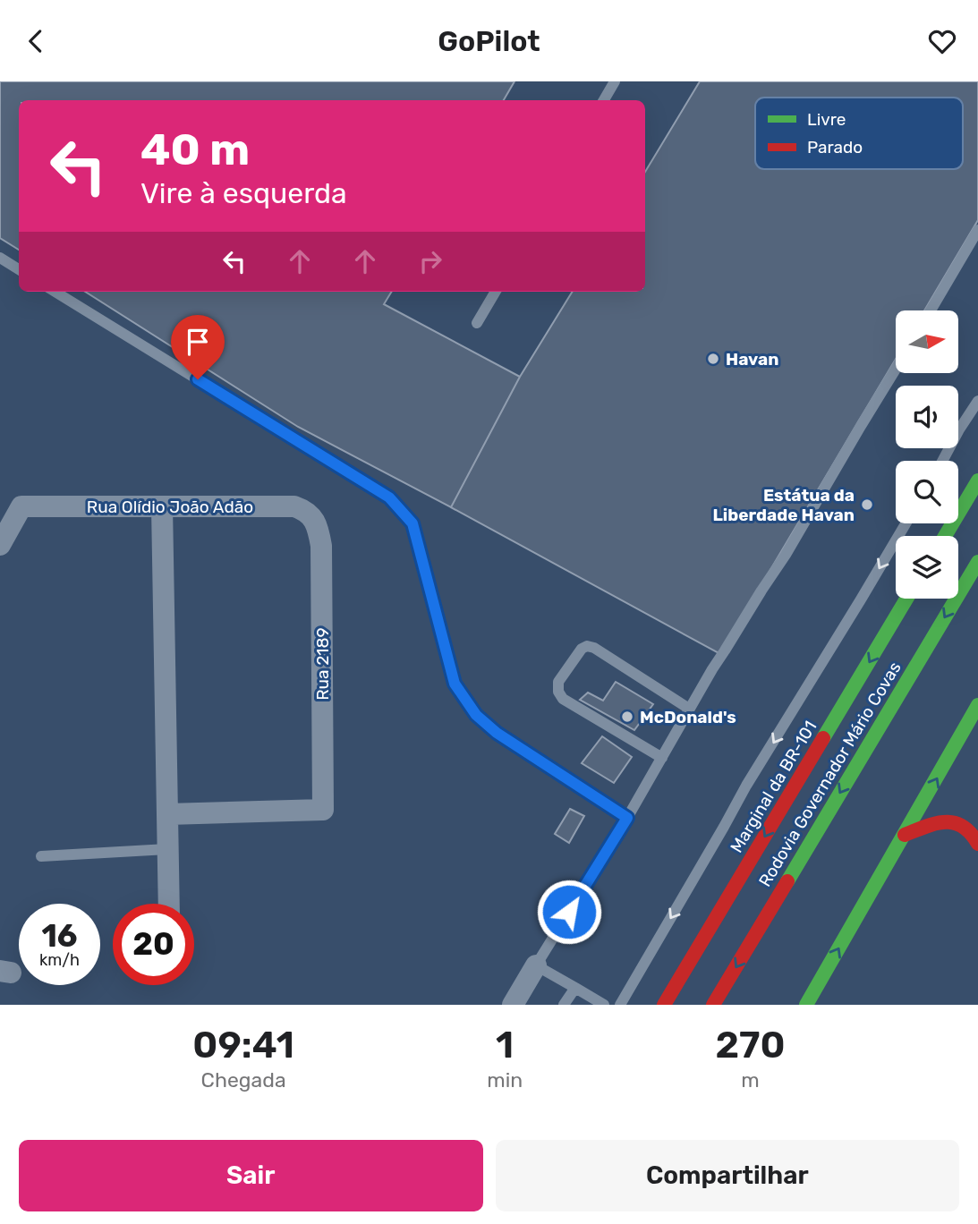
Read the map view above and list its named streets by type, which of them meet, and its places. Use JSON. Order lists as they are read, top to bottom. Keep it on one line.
{"streets":{"main road":["Rodovia Governador Mário Covas","Marginal da BR-101"],"street":["Rua Olídio João Adão","Rua 2189"]},"crossings":[["Rua Olídio João Adão","Rua 2189"]],"places":["Havan","Estátua da Liberdade Havan","McDonald's"],"legend":["Livre","Parado"],"north":"right","page":{"header":"GoPilot","turn":["40 m","Vire à esquerda"],"speed":"16 km/h","limit":"20","eta":["09:41","Chegada","1","min","270","m"],"buttons":["Sair","Compartilhar"]}}
